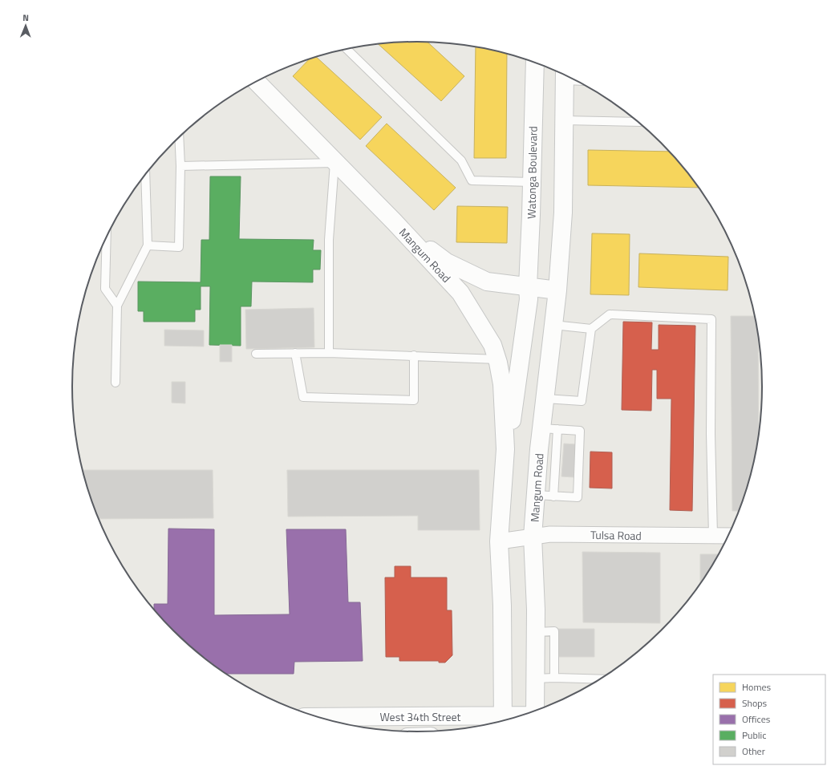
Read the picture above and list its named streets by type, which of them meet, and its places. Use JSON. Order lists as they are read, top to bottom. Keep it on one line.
{"streets":{"main road":["Watonga Boulevard","Mangum Road","West 34th Street"],"street":["Tulsa Road"]},"crossings":[["Watonga Boulevard","Mangum Road"],["Mangum Road","Tulsa Road"],["Mangum Road","West 34th Street"]],"legend":["Homes","Shops","Offices","Public","Other"],"north":"top"}
